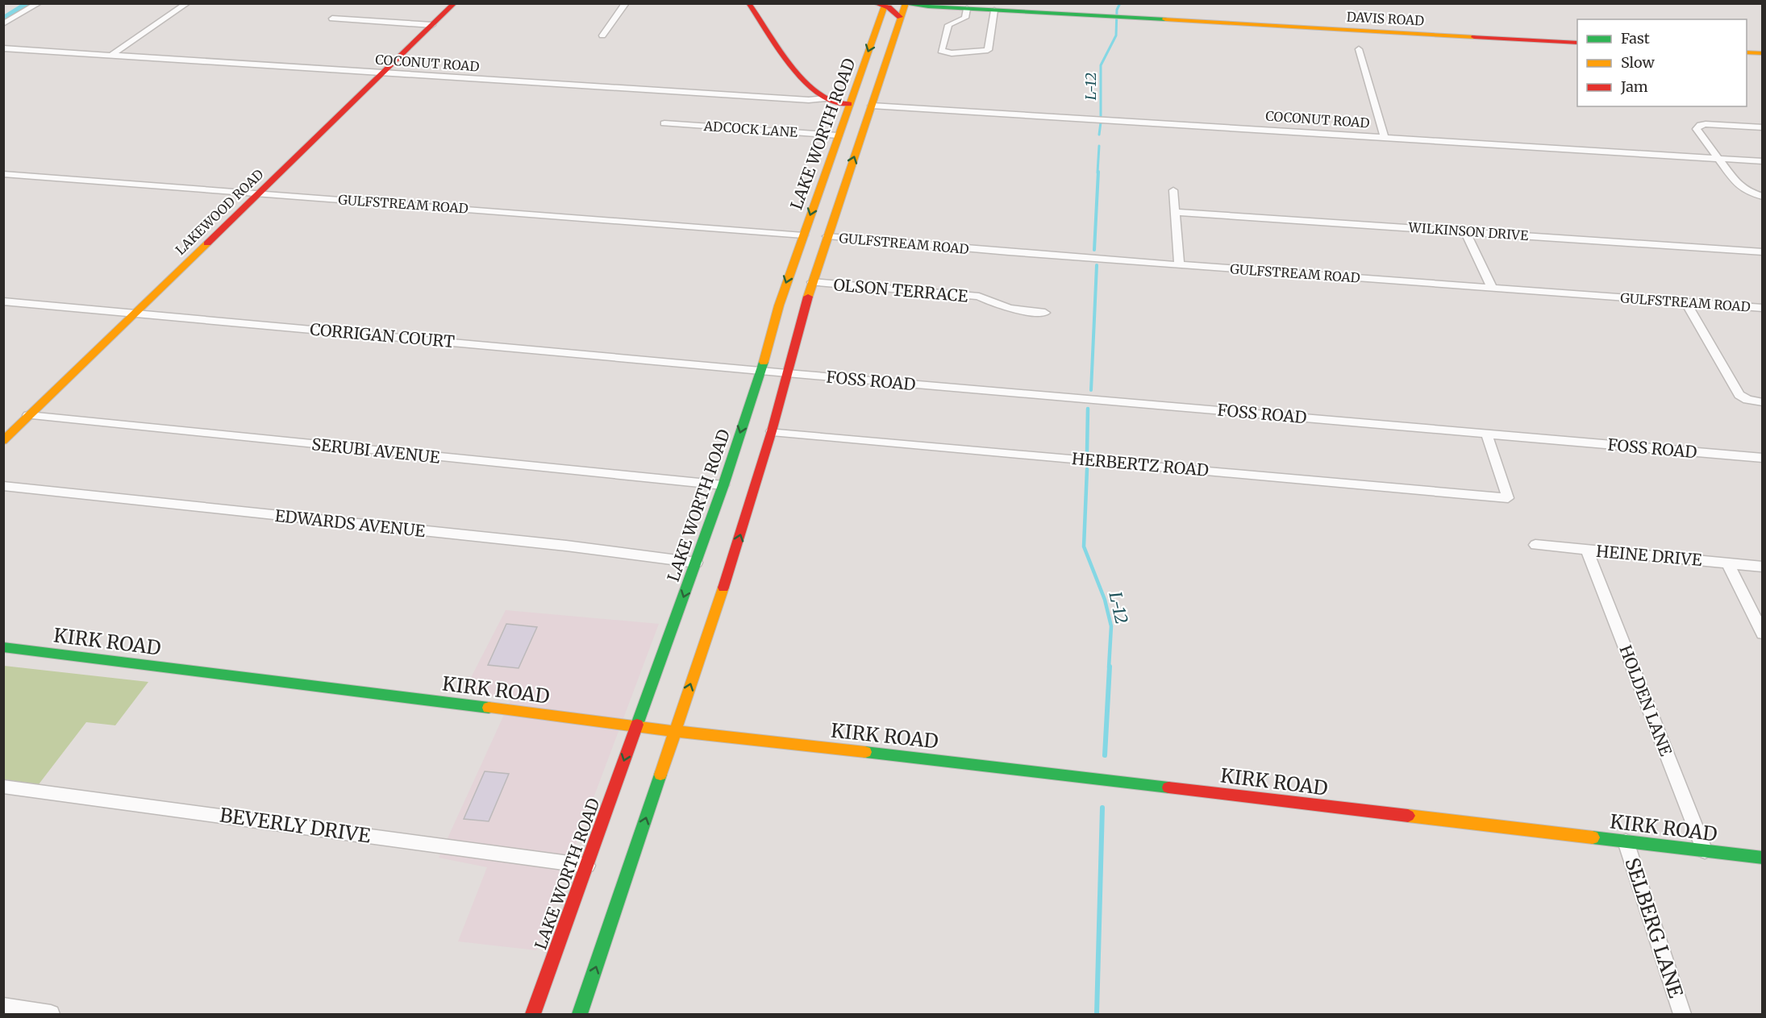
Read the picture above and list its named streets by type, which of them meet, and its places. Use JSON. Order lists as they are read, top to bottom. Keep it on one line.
{"streets":{"street":["DAVIS ROAD","COCONUT ROAD","ADCOCK LANE","LAKE WORTH ROAD","GULFSTREAM ROAD","LAKEWOOD ROAD","WILKINSON DRIVE","OLSON TERRACE","CORRIGAN COURT","FOSS ROAD","SERUBI AVENUE","HERBERTZ ROAD","EDWARDS AVENUE","HEINE DRIVE","KIRK ROAD","HOLDEN LANE","BEVERLY DRIVE","SELBERG LANE"]},"crossings":[["COCONUT ROAD","LAKE WORTH ROAD"],["COCONUT ROAD","LAKEWOOD ROAD"],["ADCOCK LANE","LAKE WORTH ROAD"],["LAKE WORTH ROAD","GULFSTREAM ROAD"],["LAKE WORTH ROAD","CORRIGAN COURT"],["LAKE WORTH ROAD","FOSS ROAD"],["LAKE WORTH ROAD","SERUBI AVENUE"],["LAKE WORTH ROAD","EDWARDS AVENUE"],["LAKE WORTH ROAD","KIRK ROAD"],["LAKE WORTH ROAD","BEVERLY DRIVE"],["GULFSTREAM ROAD","LAKEWOOD ROAD"],["LAKEWOOD ROAD","CORRIGAN COURT"],["LAKEWOOD ROAD","SERUBI AVENUE"],["CORRIGAN COURT","FOSS ROAD"],["FOSS ROAD","HERBERTZ ROAD"],["HEINE DRIVE","HOLDEN LANE"],["KIRK ROAD","HOLDEN LANE"],["KIRK ROAD","SELBERG LANE"]],"water":["L-12"],"legend":["Fast","Slow","Jam"]}
